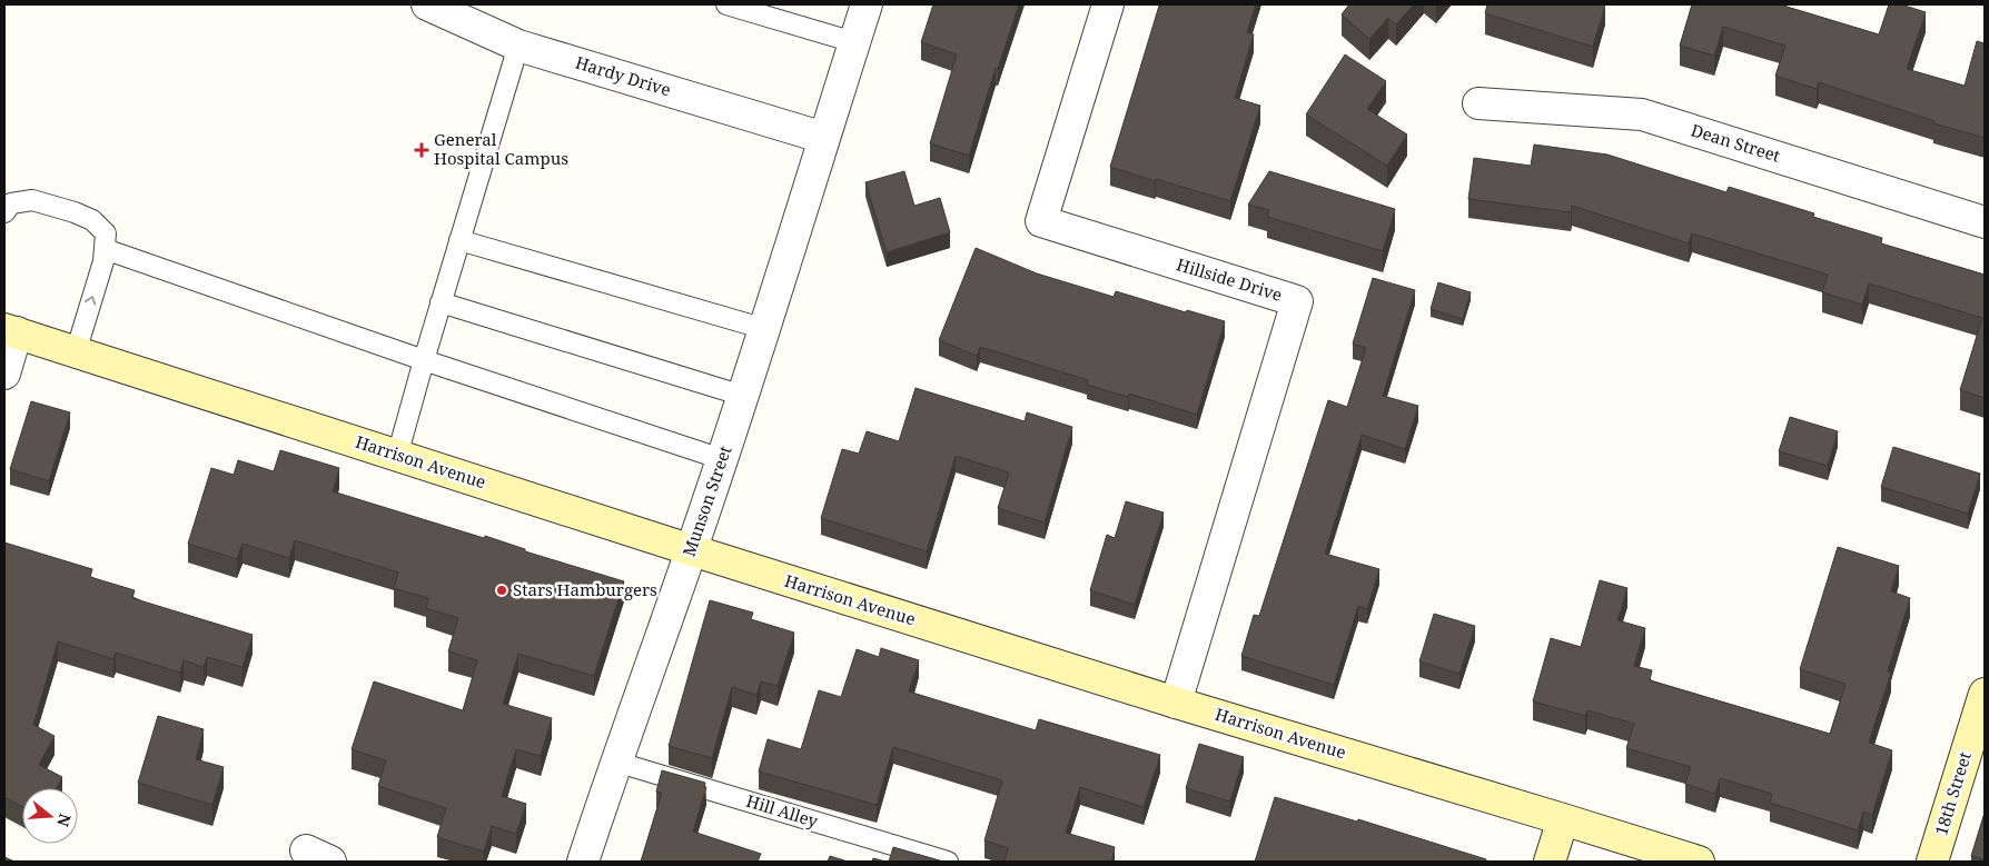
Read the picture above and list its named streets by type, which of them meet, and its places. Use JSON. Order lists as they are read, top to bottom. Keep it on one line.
{"streets":{"main road":["Harrison Avenue","18th Street"],"street":["Hardy Drive","Dean Street","Hillside Drive","Munson Street"],"lane":["Hill Alley"]},"crossings":[["Hardy Drive","Munson Street"],["Hillside Drive","Harrison Avenue"],["Harrison Avenue","Munson Street"],["Munson Street","Hill Alley"]],"places":{"health":["General Hospital Campus"],"other":["Stars Hamburgers"]},"north":"right"}
